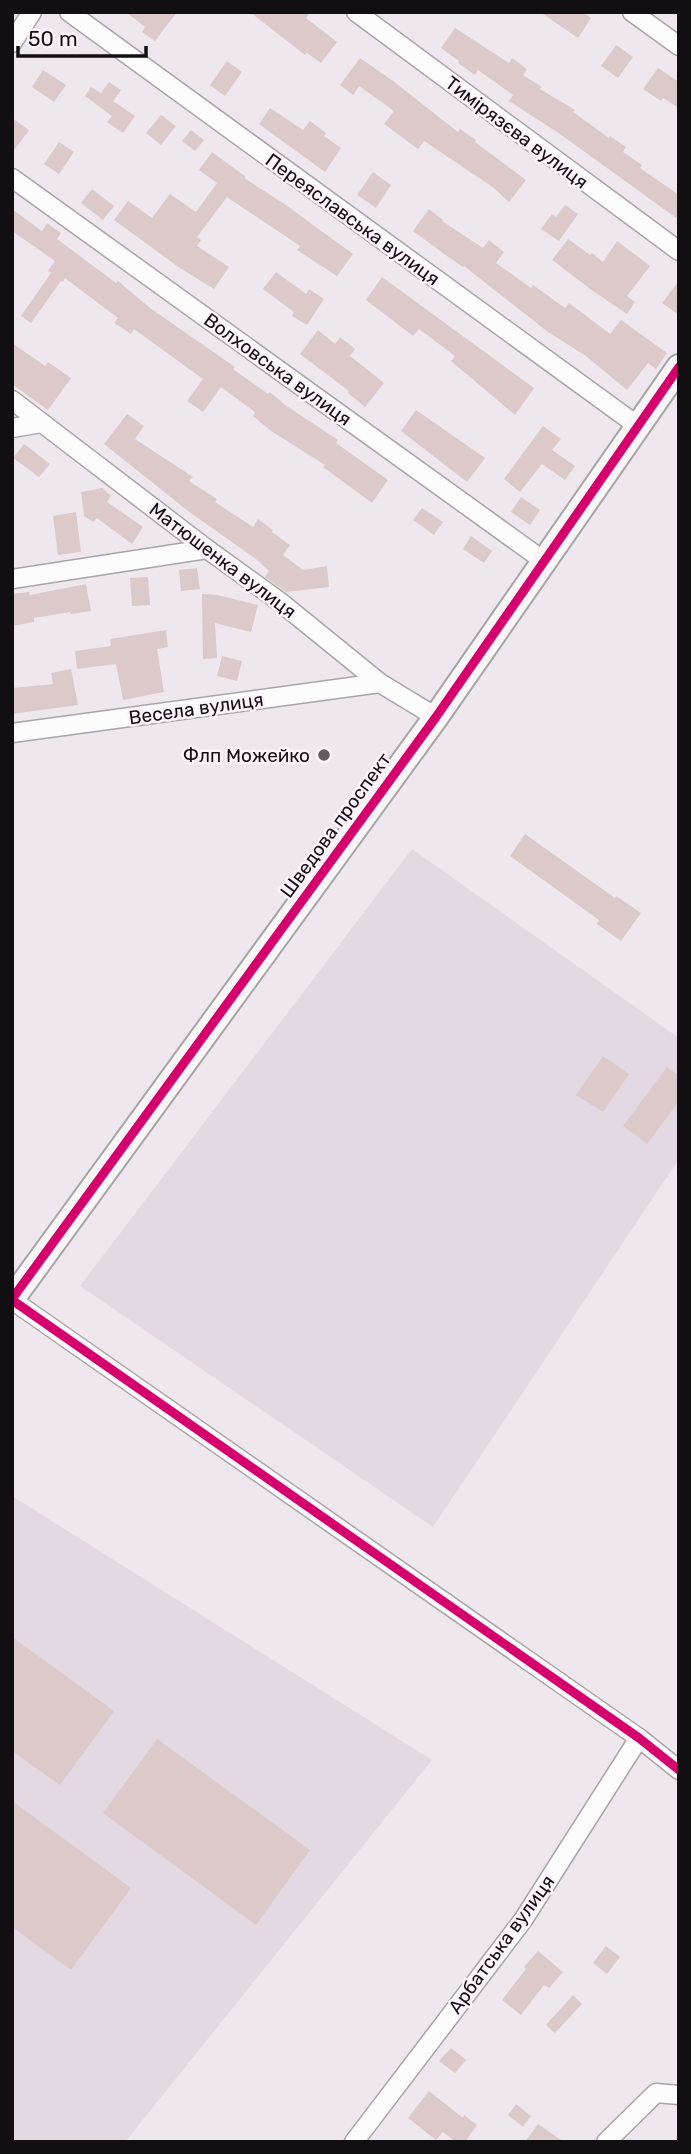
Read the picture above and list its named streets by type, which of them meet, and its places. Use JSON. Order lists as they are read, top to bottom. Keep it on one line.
{"streets":{"street":["Тимірязєва вулиця","Переяславська вулиця","Волховська вулиця","Матюшенка вулиця","Весела вулиця","Шведова проспект","Арбатська вулиця"]},"crossings":[["Переяславська вулиця","Шведова проспект"],["Волховська вулиця","Шведова проспект"],["Матюшенка вулиця","Весела вулиця"],["Матюшенка вулиця","Шведова проспект"]],"places":["Флп Можейко"],"scale_bar":"50 m"}
